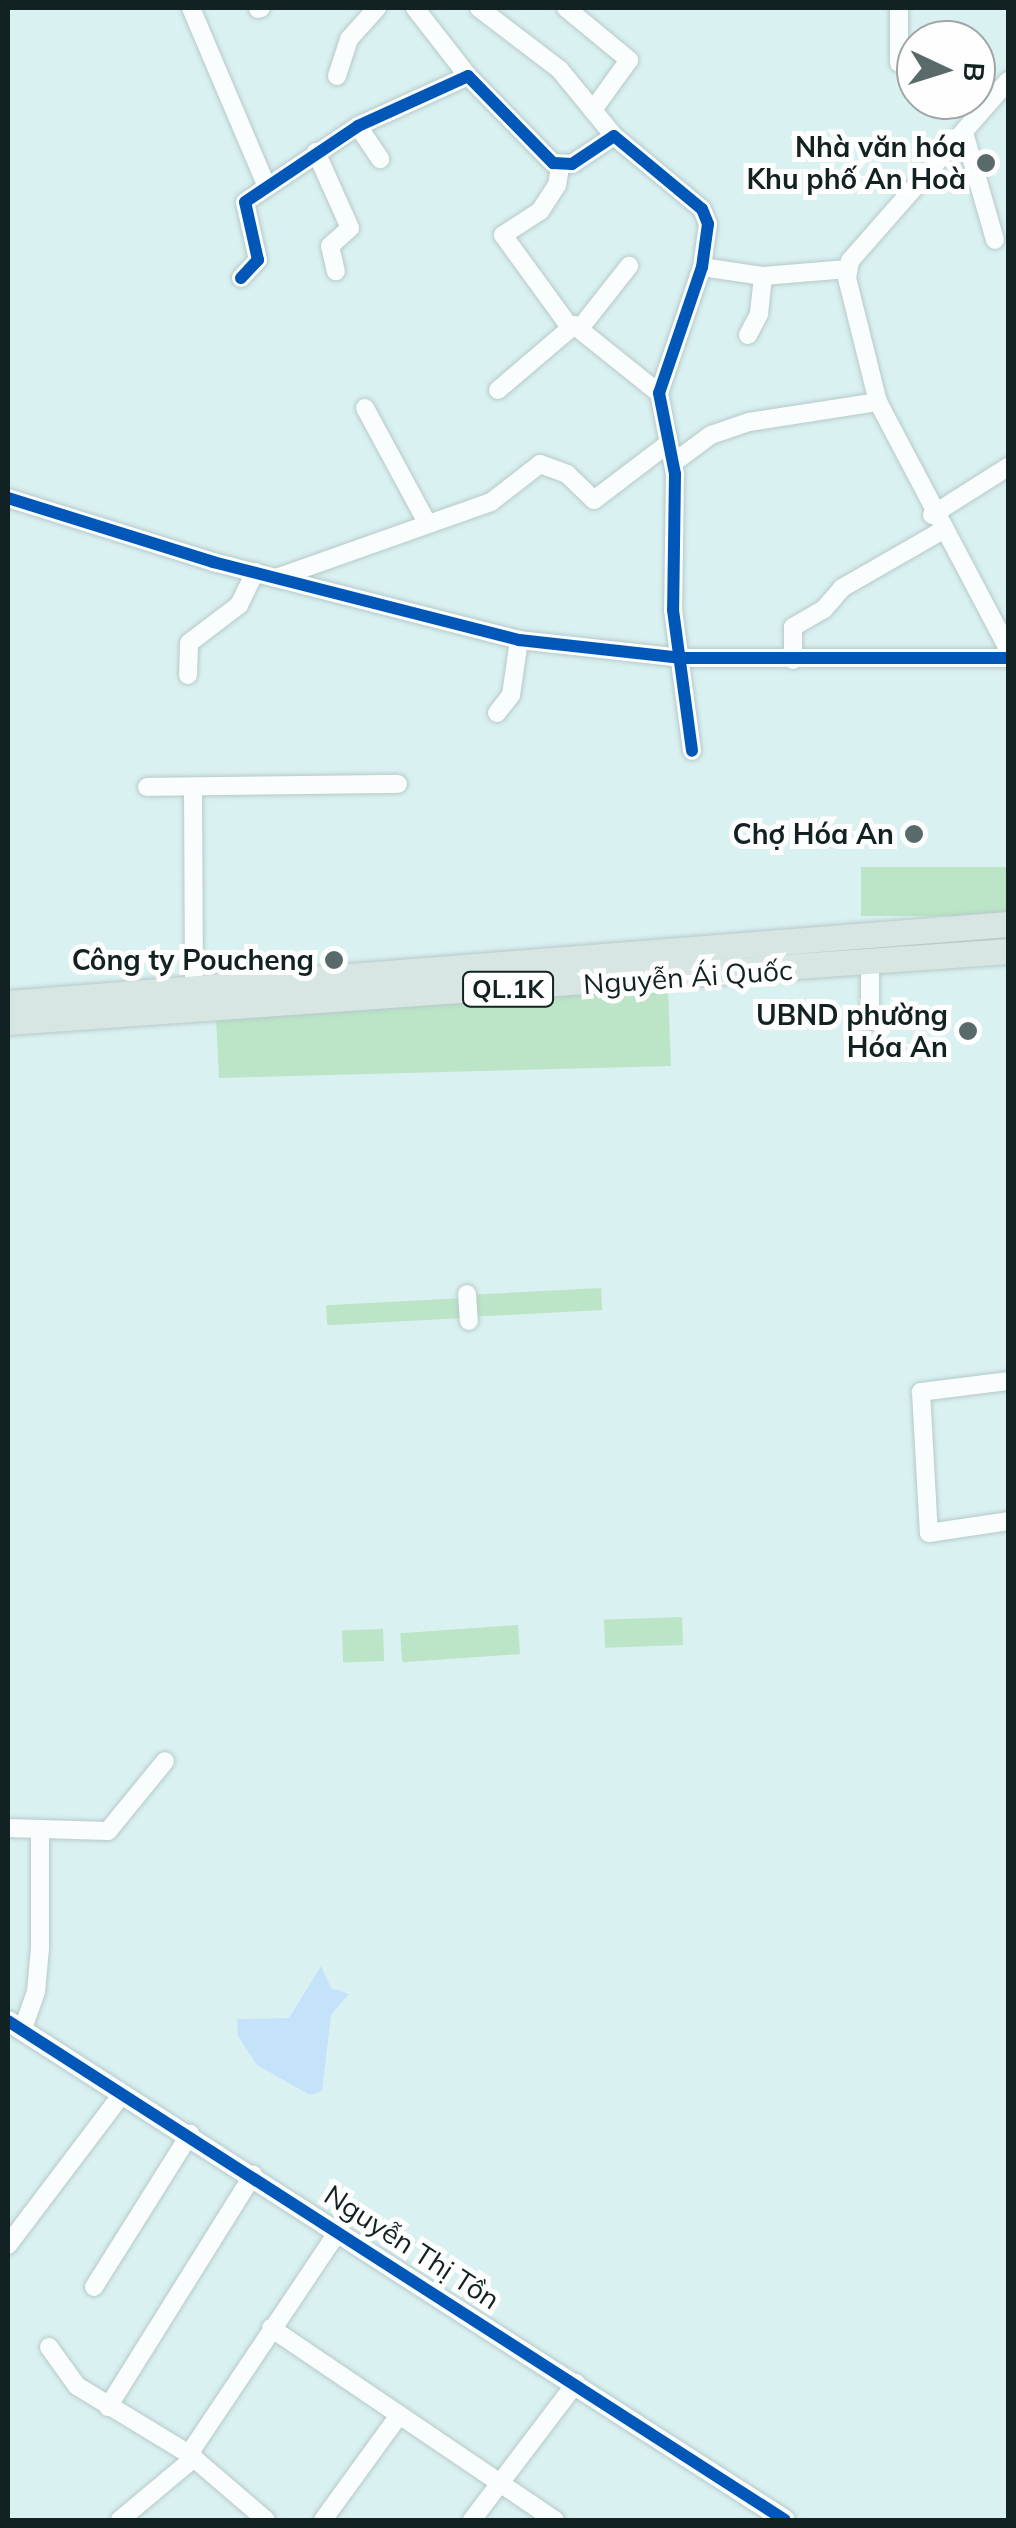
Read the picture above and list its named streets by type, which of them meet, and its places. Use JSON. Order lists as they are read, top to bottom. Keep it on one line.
{"streets":{"main road":["Nguyễn Ái Quốc","QL.1K"],"street":["Nguyễn Thị Tồn"]},"crossings":[["Nguyễn Ái Quốc","QL.1K"]],"places":["Nhà văn hóa Khu phố An Hoà","Chợ Hóa An","Công ty Poucheng","UBND phường Hóa An"],"north":"right"}
